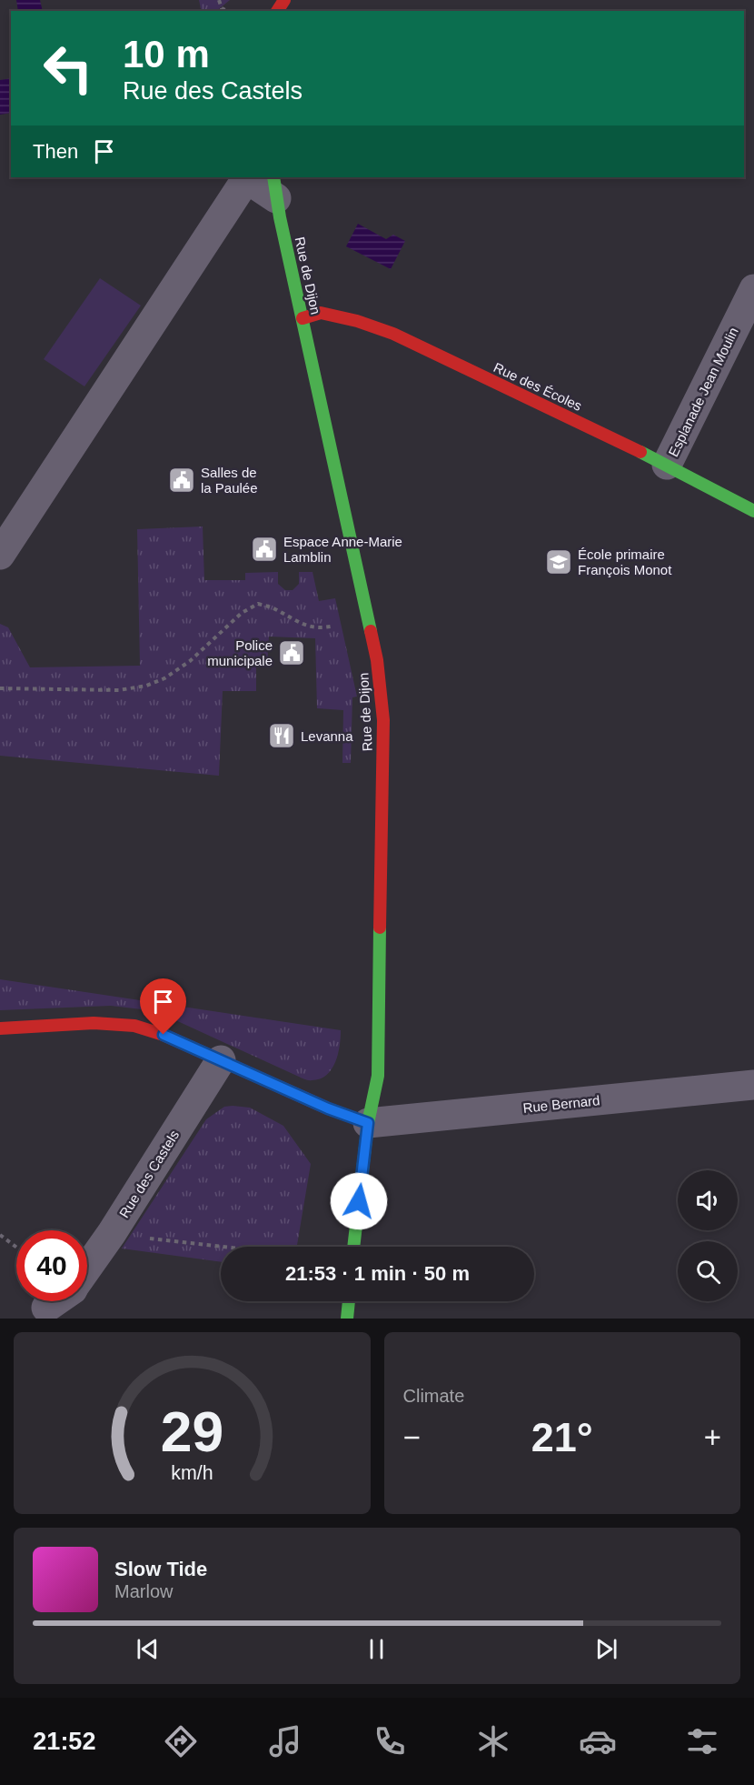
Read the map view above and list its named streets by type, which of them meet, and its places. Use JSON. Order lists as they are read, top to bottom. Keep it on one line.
{"streets":{"street":["Rue de Dijon","Rue des Écoles","Esplanade Jean Moulin","Rue Bernard","Rue des Castels"]},"crossings":[["Rue de Dijon","Rue des Écoles"],["Rue de Dijon","Rue Bernard"],["Rue des Écoles","Esplanade Jean Moulin"]],"places":{"public building":["Salles de la Paulée","Espace Anne-Marie Lamblin","Police municipale"],"school or university":["École primaire François Monot"],"restaurant":["Levanna"]},"page":{"turn":["10 m","Rue des Castels"],"then":"Then","limit":"40","trip":"21:53 · 1 min · 50 m","tile":"Climate","heat":["−","21°","+"],"song":["Slow Tide","Marlow"],"tabs":"21:52","gauge":["29","km/h"]}}
